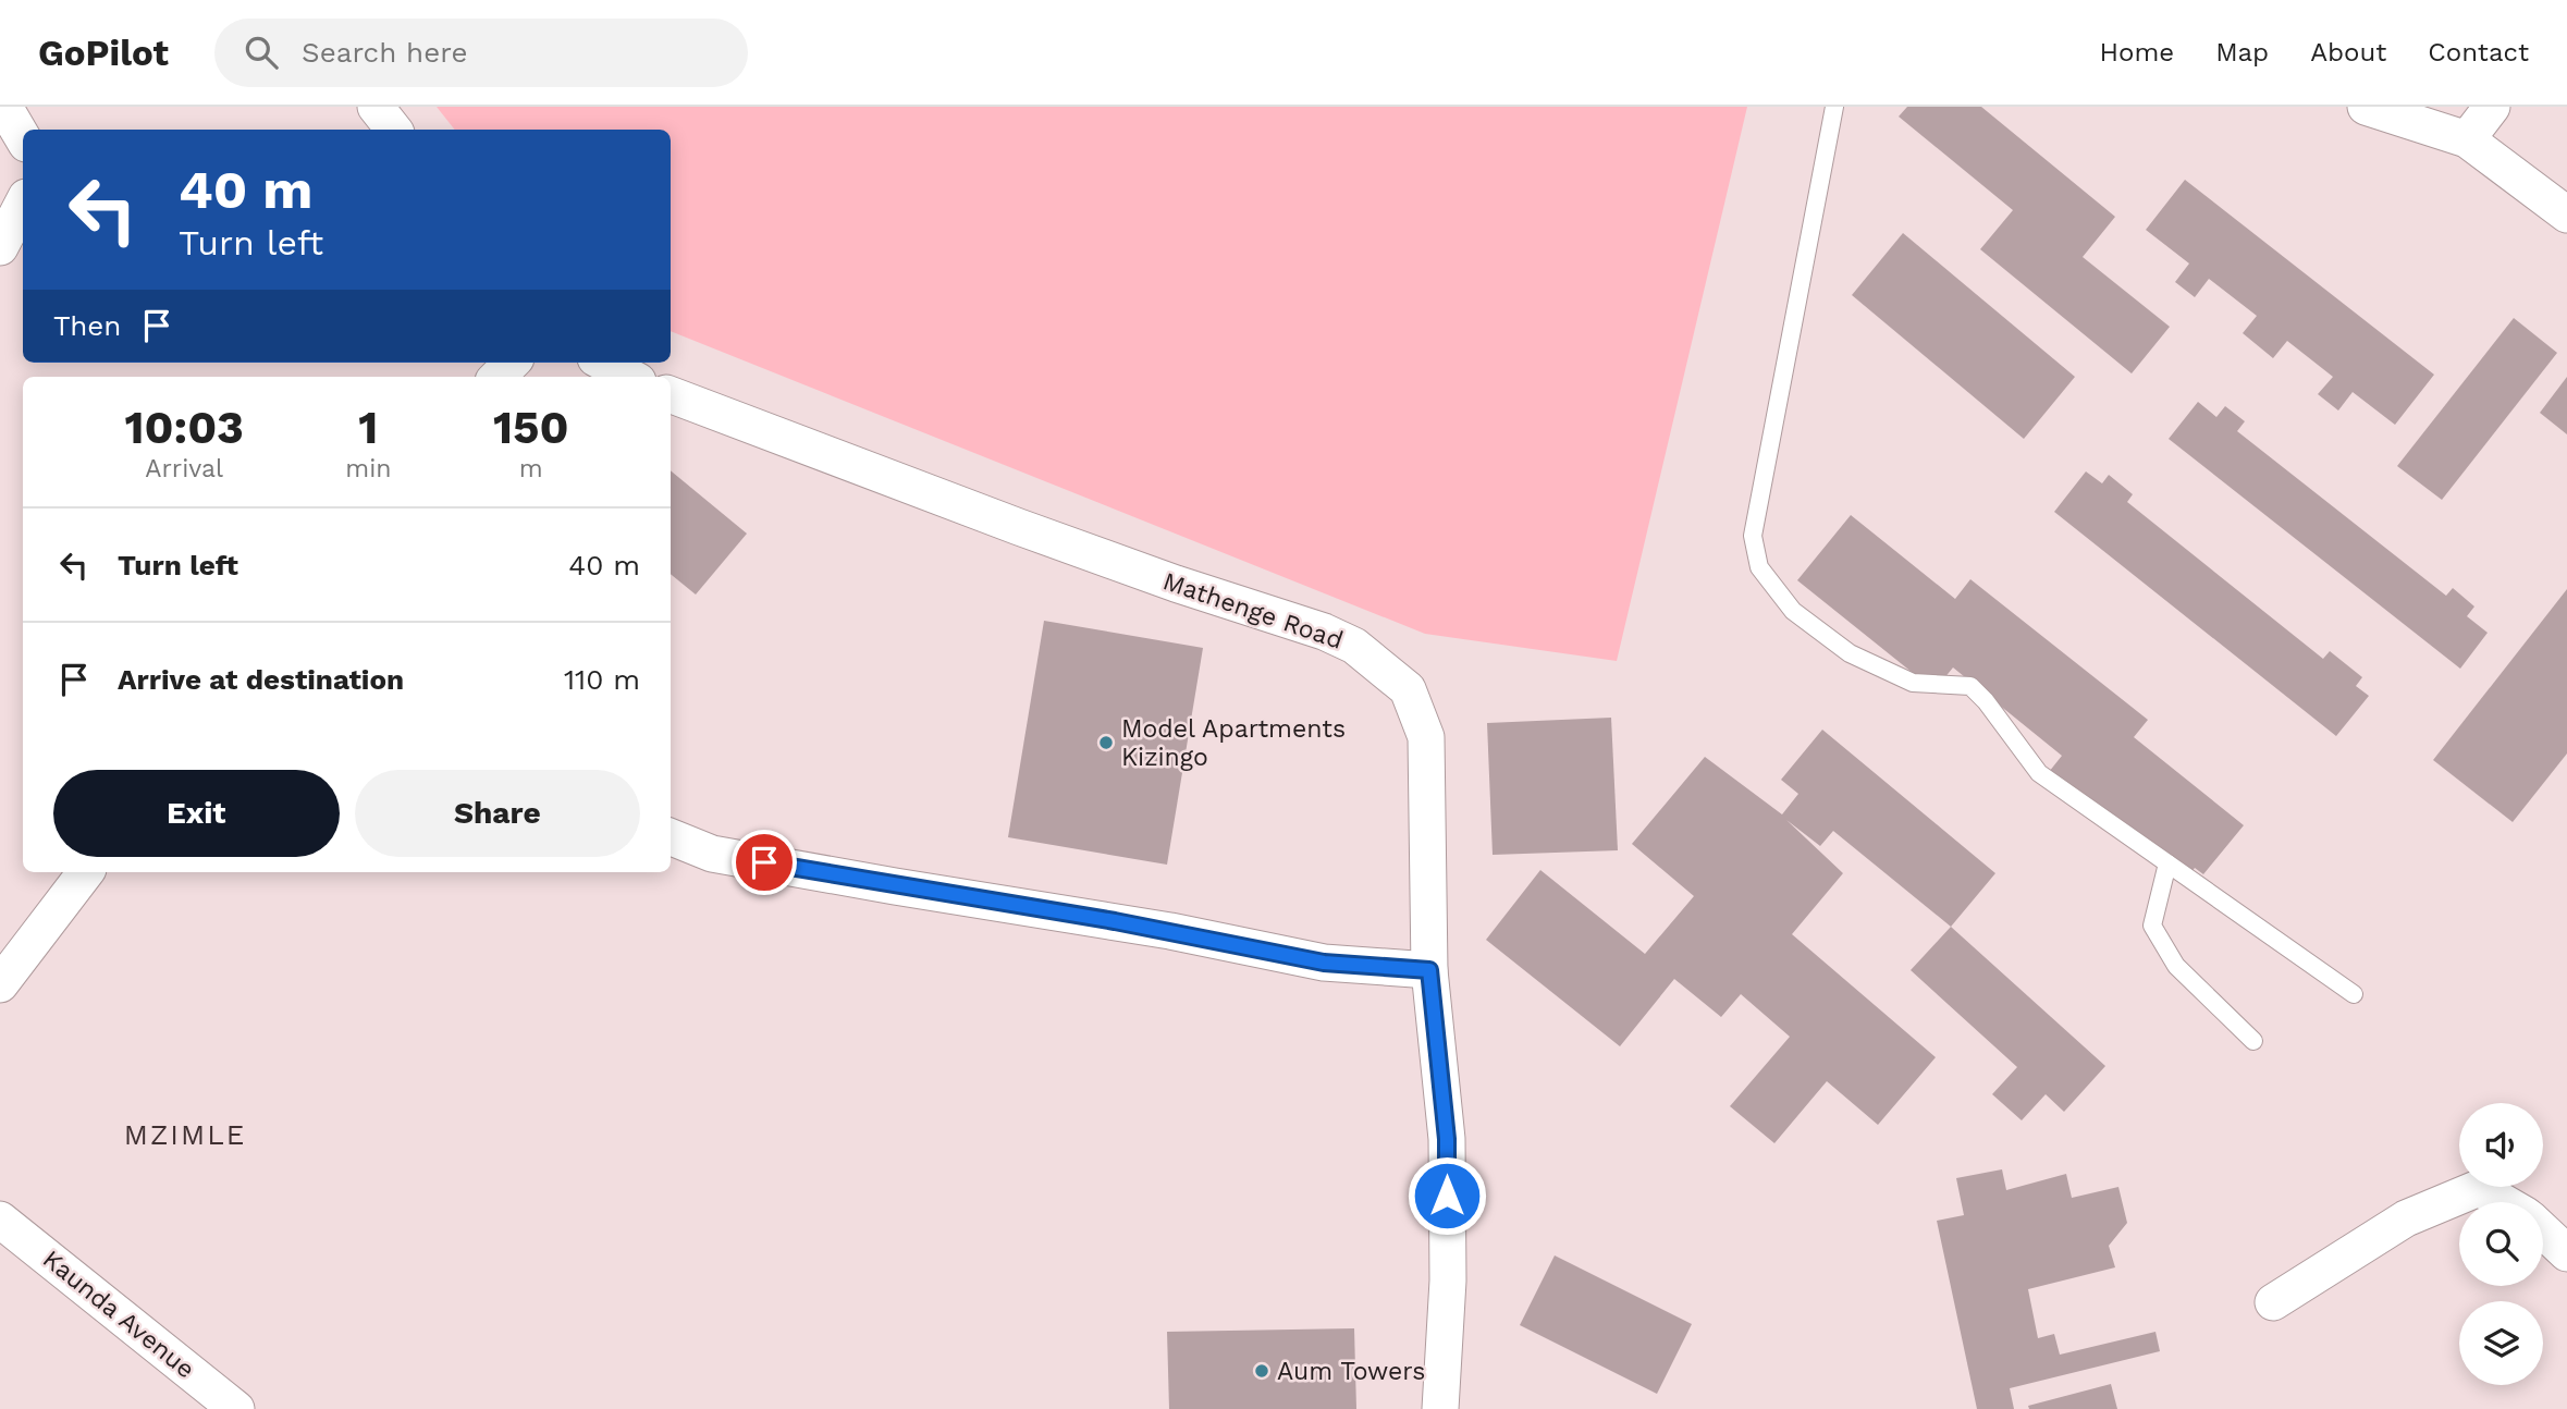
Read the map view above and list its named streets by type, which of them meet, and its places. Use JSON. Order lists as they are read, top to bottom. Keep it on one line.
{"streets":{"street":["Mathenge Road","Kaunda Avenue"]},"districts":["MZIMLE"],"places":["Model Apartments Kizingo","Aum Towers"],"page":{"header":"GoPilot","search":"Search here","nav":["Home","Map","About","Contact"],"turn":["40 m","Turn left"],"then":"Then","eta":["10:03","Arrival","1","min","150","m"],"list":[{"name":"Turn left","value":"40 m"},{"name":"Arrive at destination","value":"110 m"}],"buttons":["Exit","Share"]}}
